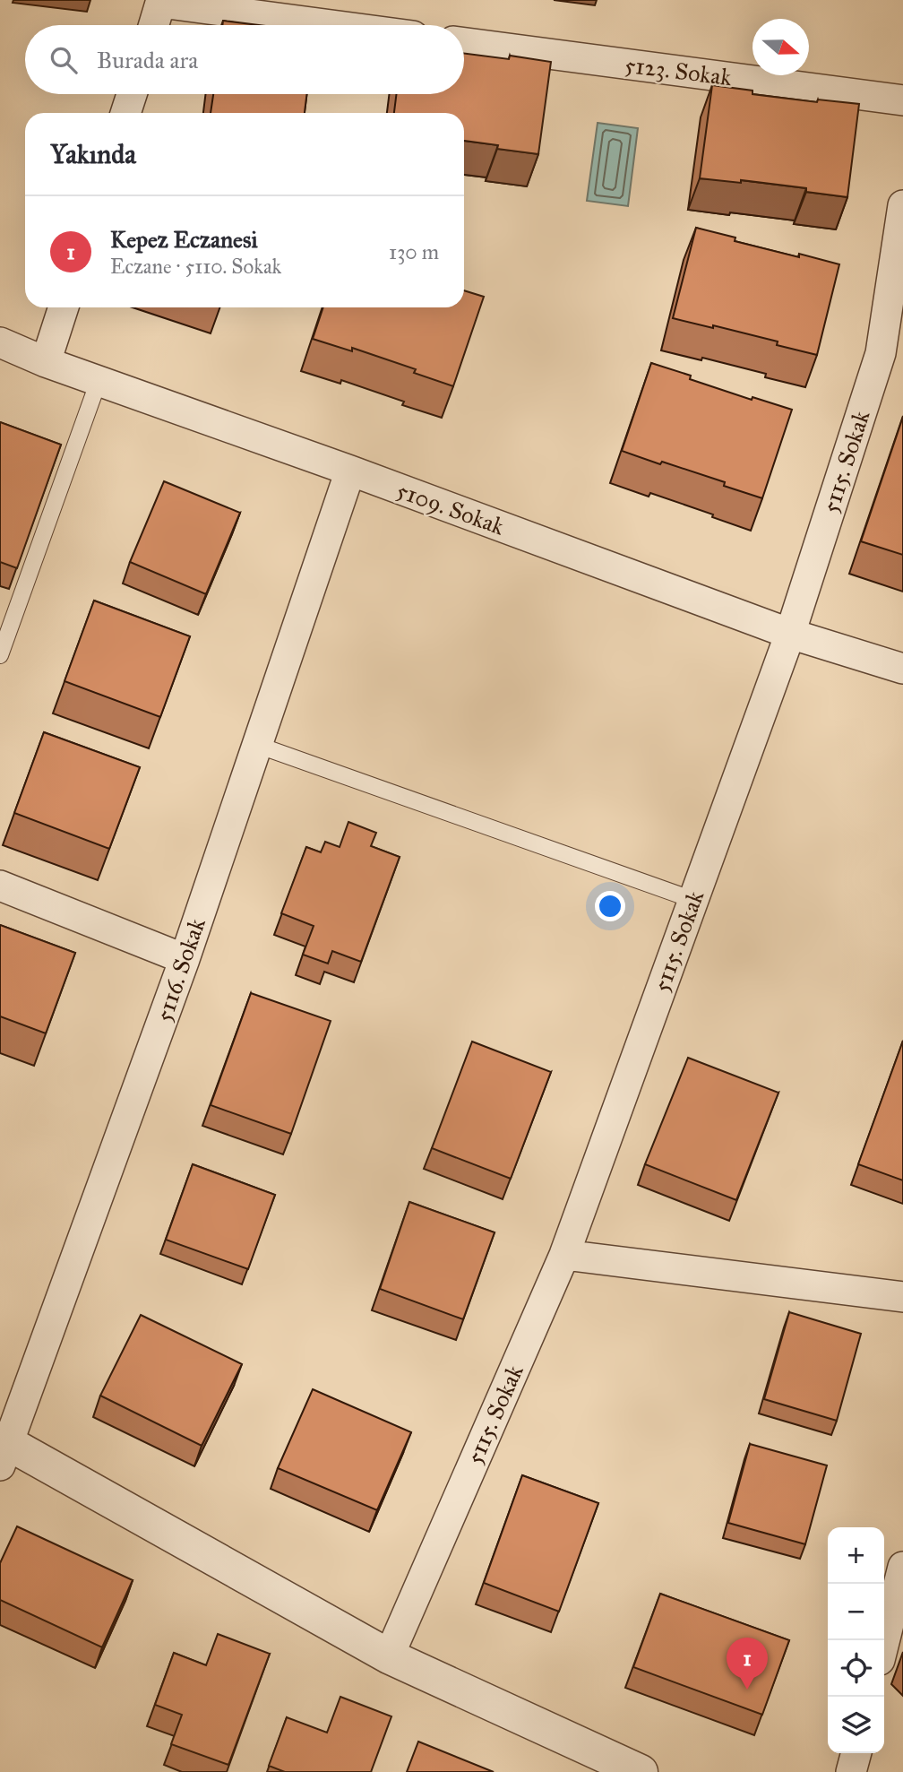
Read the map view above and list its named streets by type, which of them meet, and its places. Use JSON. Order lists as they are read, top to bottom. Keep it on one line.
{"streets":{"street":["5123. Sokak","5115. Sokak","5109. Sokak","5116. Sokak"]},"crossings":[["5115. Sokak","5109. Sokak"],["5109. Sokak","5116. Sokak"]],"north":"right","page":{"search":"Burada ara","heading":"Yakında","list":[{"mark":"1","name":"Kepez Eczanesi","note":"Eczane · 5110. Sokak","value":"130 m"}],"map_buttons":["+","−"],"pins":"1"}}
